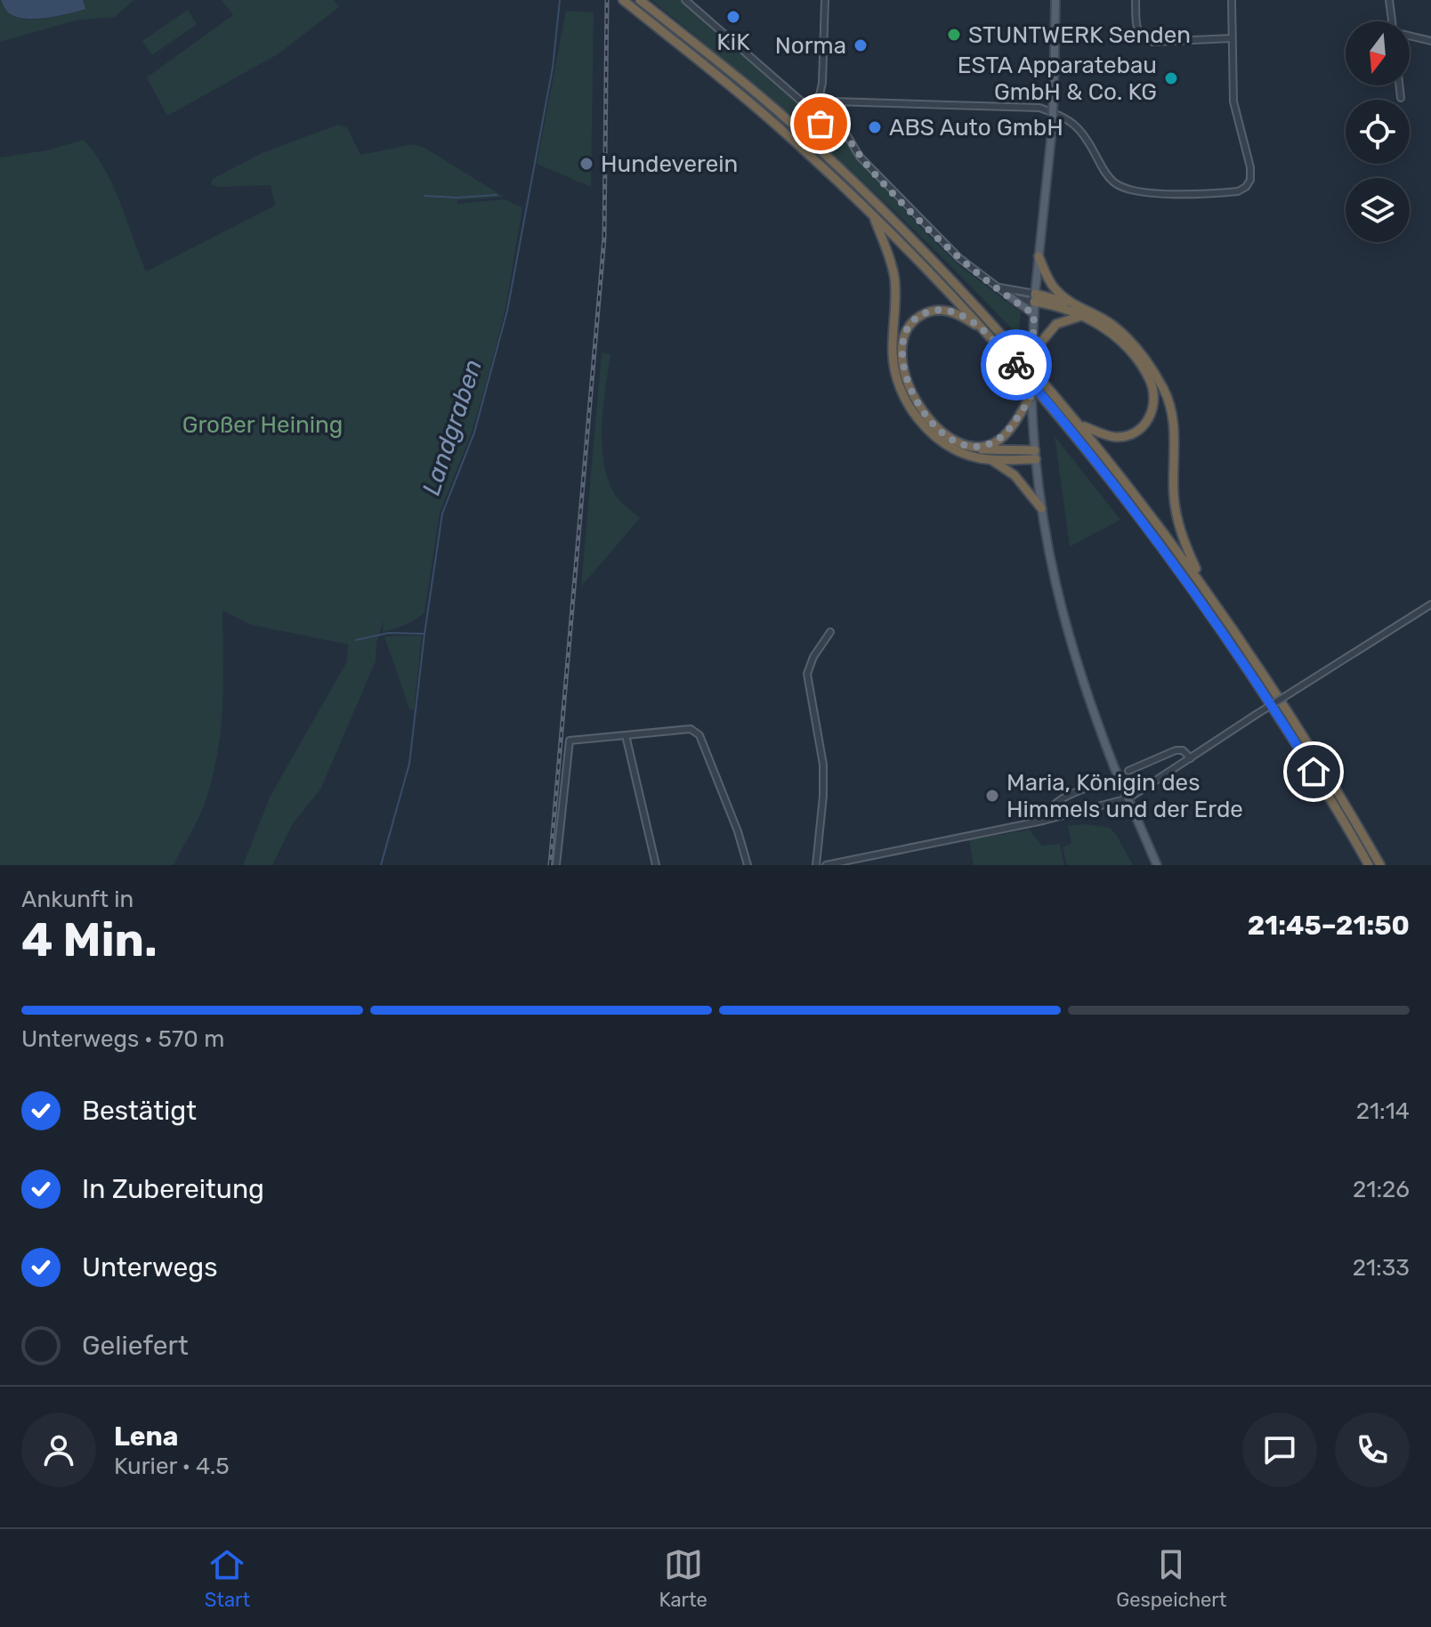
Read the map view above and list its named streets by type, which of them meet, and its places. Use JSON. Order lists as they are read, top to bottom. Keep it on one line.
{"water":["Landgraben"],"parks":["Großer Heining"],"places":["KiK","STUNTWERK Senden","Norma","ESTA Apparatebau GmbH & Co. KG","ABS Auto GmbH","Hundeverein","Maria, Königin des Himmels und der Erde"],"north":"bottom","page":{"heading":["4 Min.","Ankunft in","21:45–21:50"],"panel":["Lena","Kurier · 4.5"],"bar":"Unterwegs · 570 m","list":[["Bestätigt","21:14"],["In Zubereitung","21:26"],["Unterwegs","21:33"],"Geliefert"],"tabs":["Start","Karte","Gespeichert"]}}
